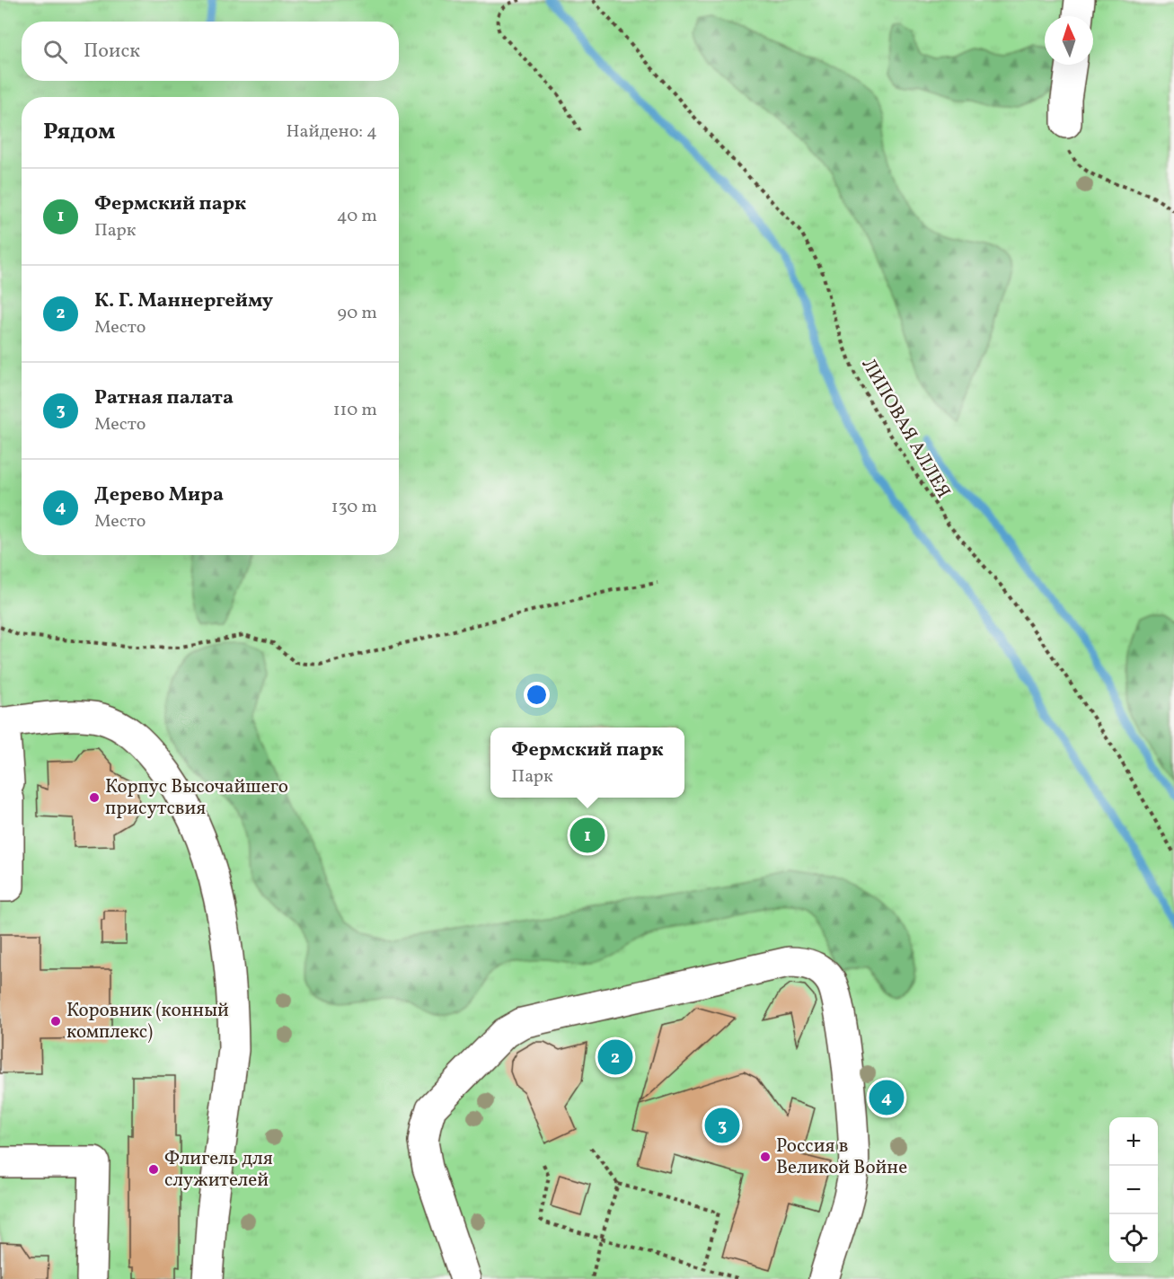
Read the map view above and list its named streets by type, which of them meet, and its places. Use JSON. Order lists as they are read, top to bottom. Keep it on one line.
{"streets":{"path":["ЛИПОВАЯ АЛЛЕЯ"]},"places":["Корпус Высочайшего присутсвия","Коровник (конный комплекс)","Россия в Великой Войне","Флигель для служителей"],"north":"top","page":{"search":"Поиск","heading":["Рядом","Найдено: 4"],"list":[{"mark":"1","name":"Фермский парк","note":"Парк","value":"40 m"},{"mark":"2","name":"К. Г. Маннергейму","note":"Место","value":"90 m"},{"mark":"3","name":"Ратная палата","note":"Место","value":"110 m"},{"mark":"4","name":"Дерево Мира","note":"Место","value":"130 m"}],"popup":["Фермский парк","Парк"],"pins":["1","2","4","3"],"map_buttons":["+","−"]}}
